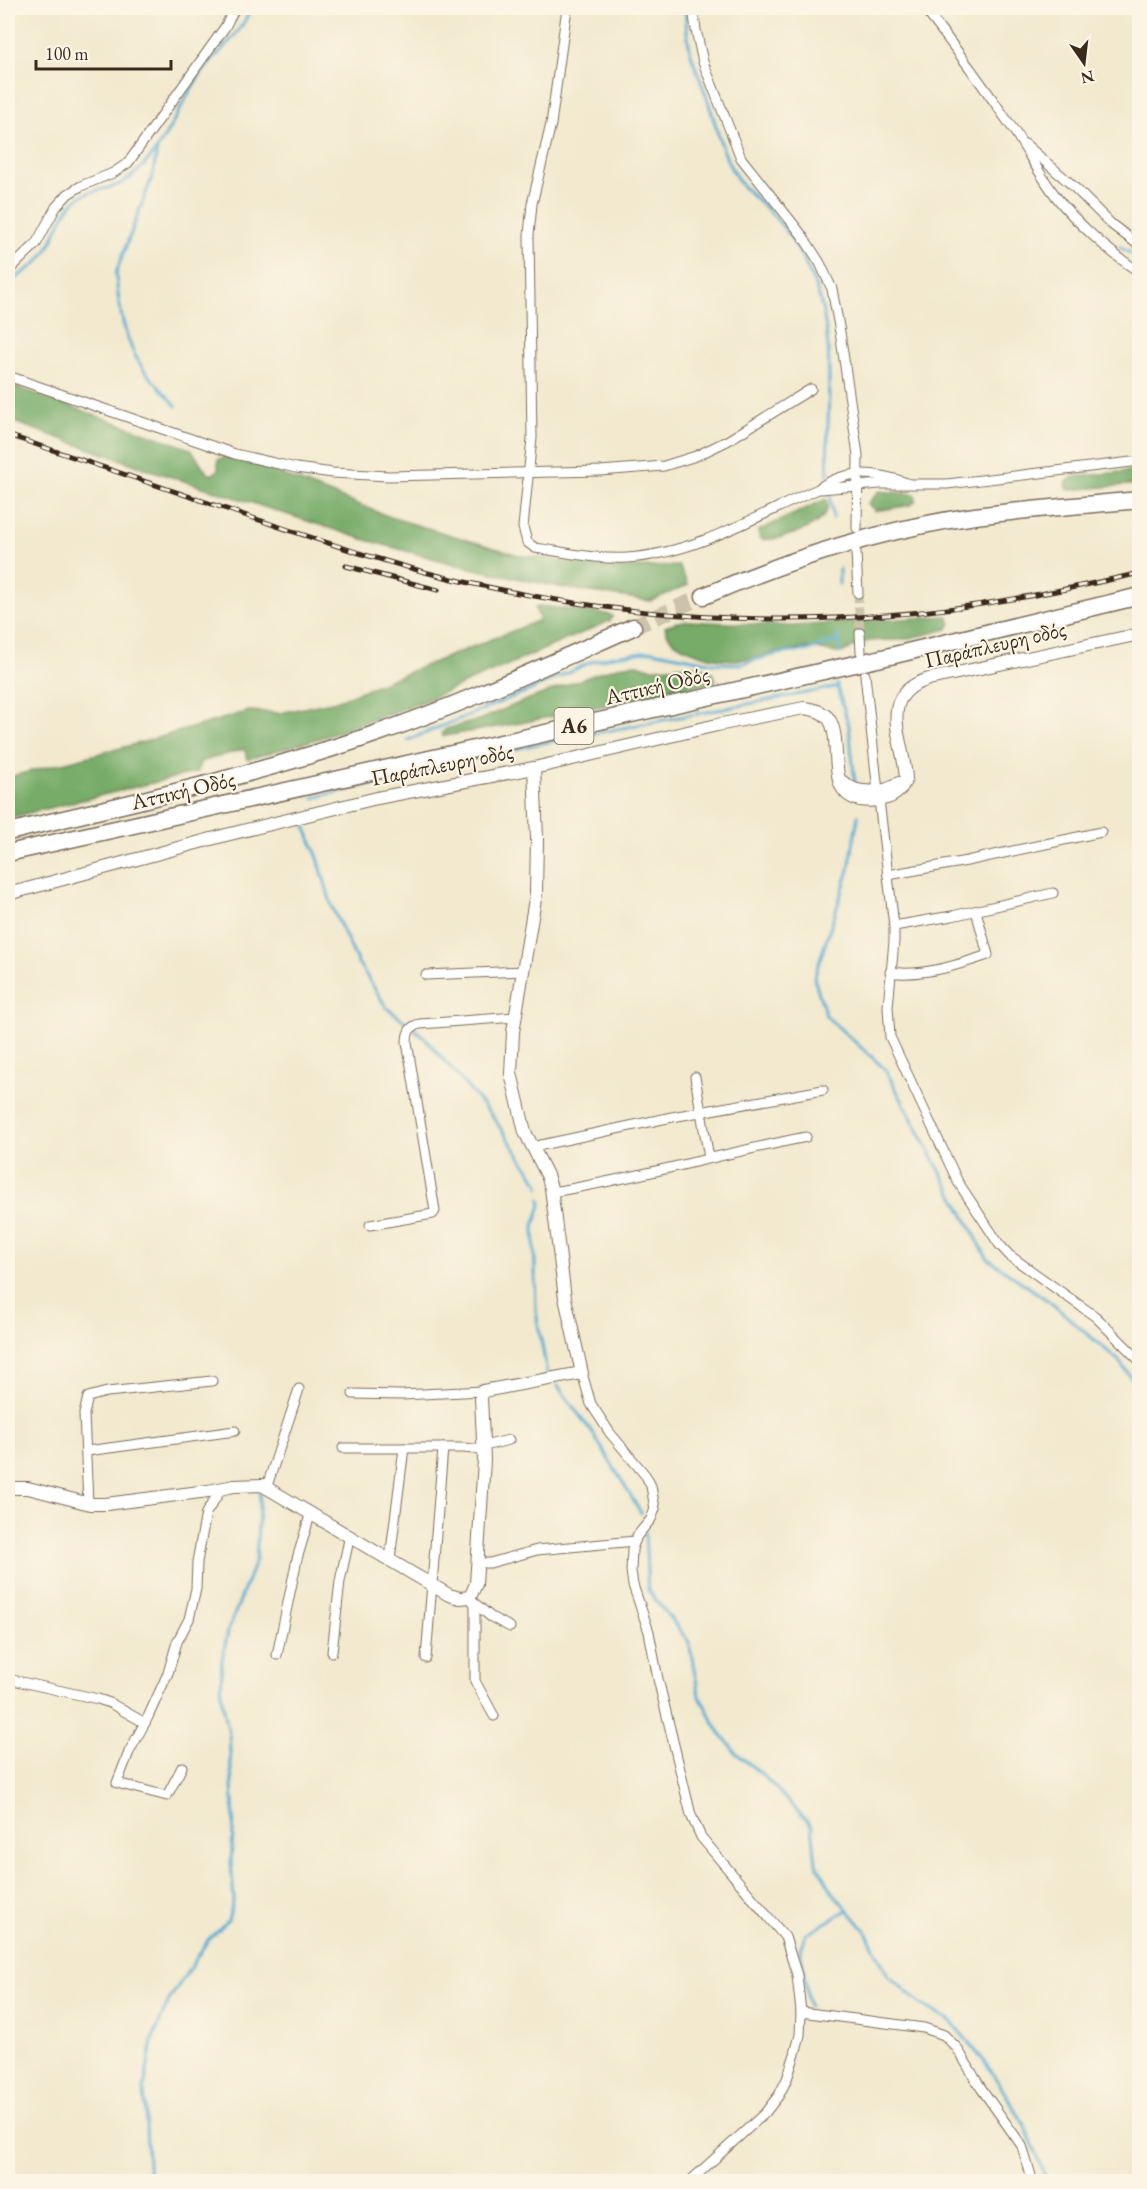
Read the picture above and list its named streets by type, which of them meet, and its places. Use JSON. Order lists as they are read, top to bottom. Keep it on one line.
{"streets":{"highway":["Αττική Οδός","Α6"],"street":["Παράπλευρη οδός"]},"scale_bar":"100 m","north":"bottom"}
